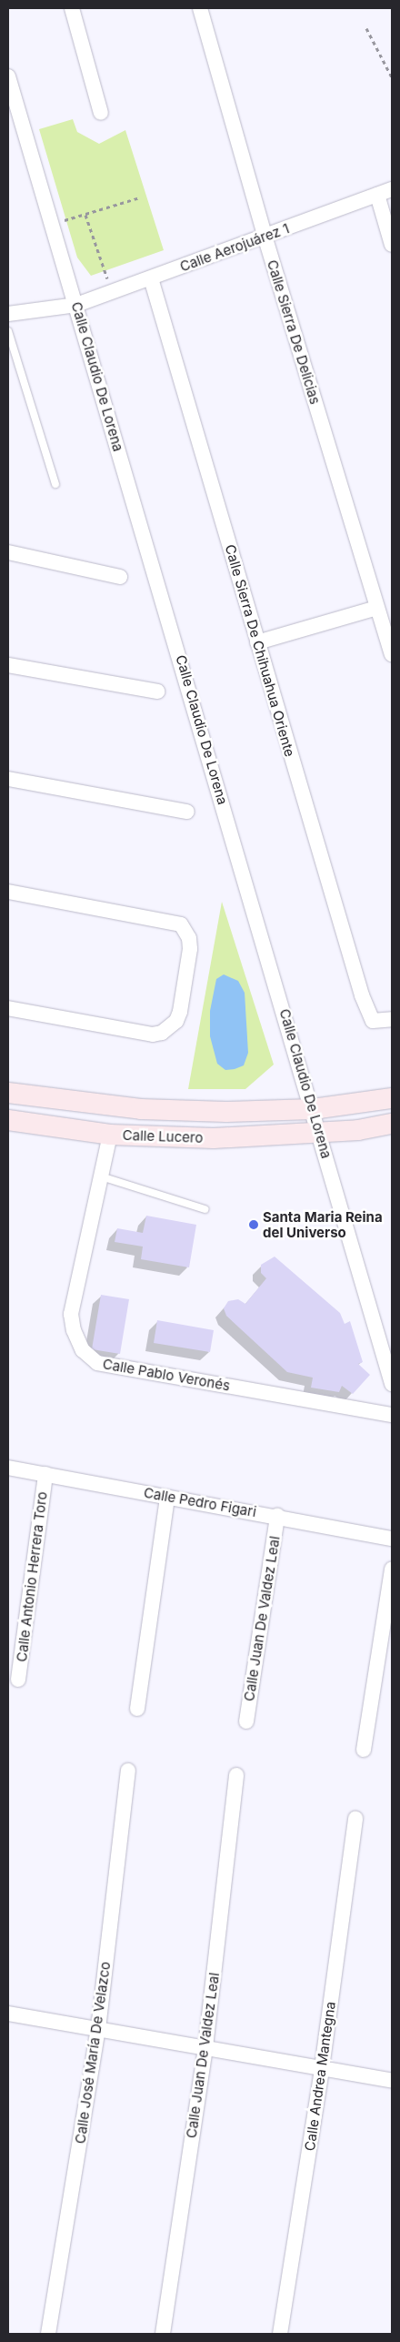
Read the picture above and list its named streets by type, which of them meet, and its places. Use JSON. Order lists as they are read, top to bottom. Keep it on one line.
{"streets":{"street":["Calle Aerojuárez 1","Calle Sierra De Delicias","Calle Claudio De Lorena","Calle Sierra De Chihuahua Oriente","Calle Lucero","Calle Pablo Veronés","Calle Pedro Figari","Calle Antonio Herrera Toro","Calle Juan De Valdez Leal","Calle José María De Velazco","Calle Andrea Mantegna"]},"crossings":[["Calle Aerojuárez 1","Calle Sierra De Delicias"],["Calle Aerojuárez 1","Calle Claudio De Lorena"],["Calle Aerojuárez 1","Calle Sierra De Chihuahua Oriente"],["Calle Claudio De Lorena","Calle Lucero"],["Calle Lucero","Calle Pablo Veronés"],["Calle Pedro Figari","Calle Antonio Herrera Toro"],["Calle Pedro Figari","Calle Juan De Valdez Leal"]],"places":["Santa Maria Reina del Universo"]}
